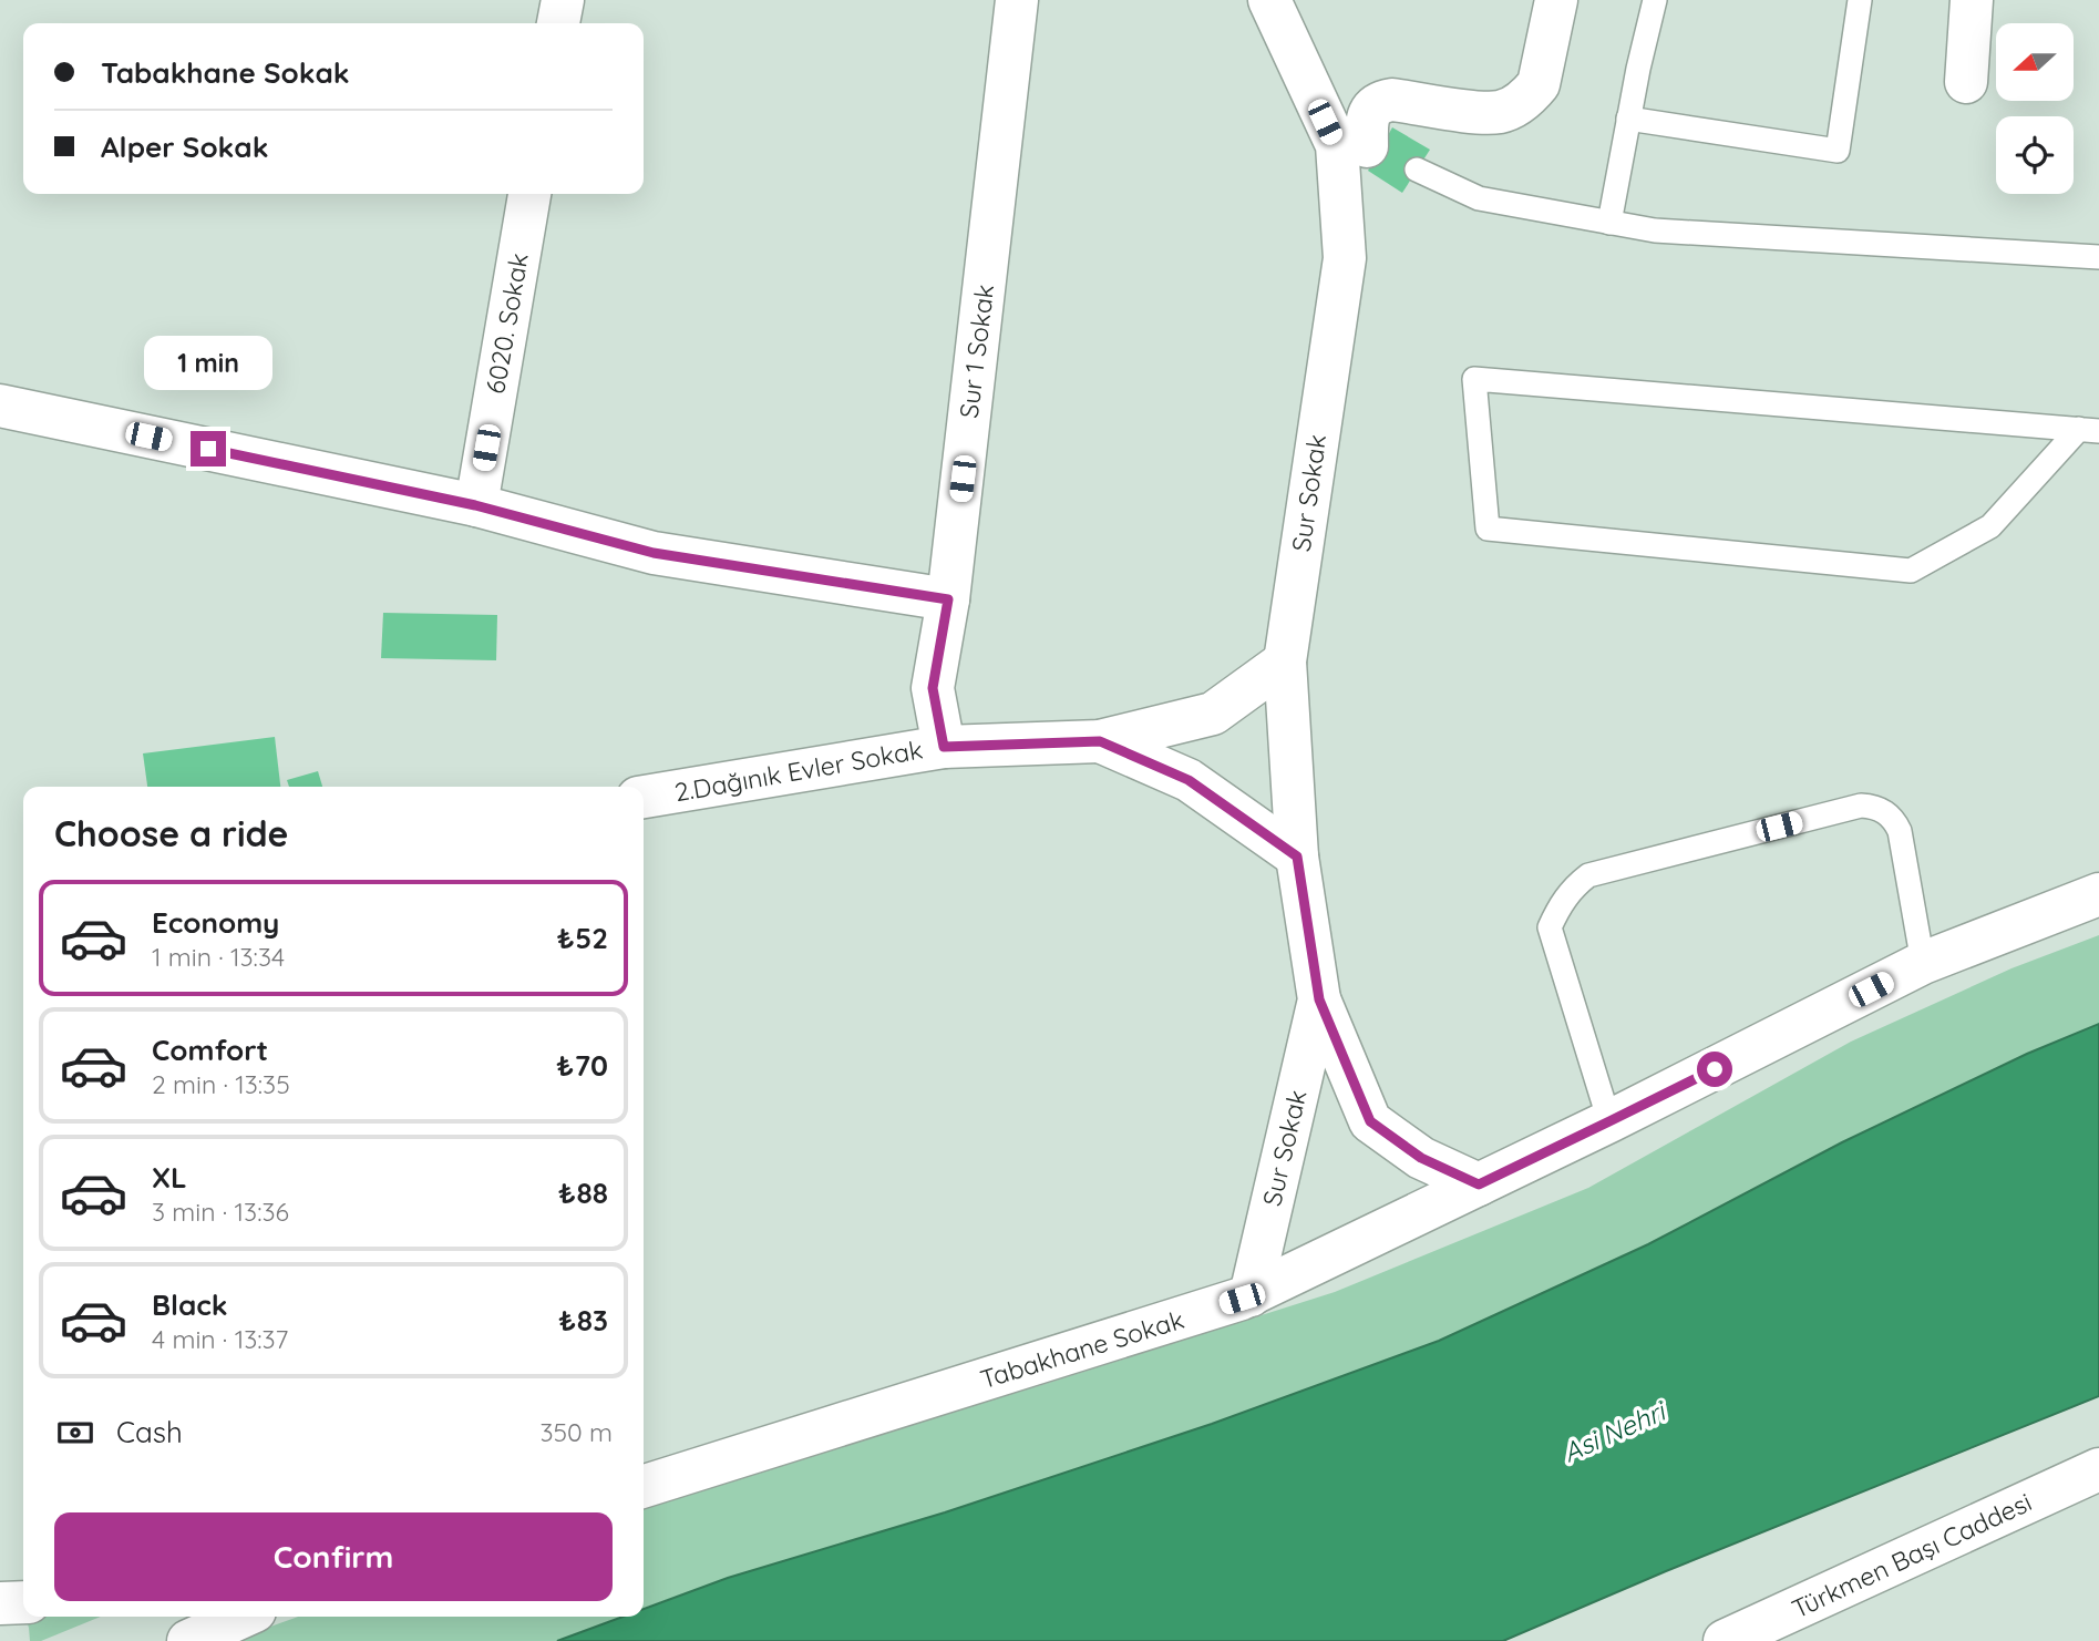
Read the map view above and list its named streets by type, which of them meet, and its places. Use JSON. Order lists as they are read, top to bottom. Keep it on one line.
{"streets":{"street":["6020. Sokak","Sur 1 Sokak","Sur Sokak","2.Dağınık Evler Sokak","Tabakhane Sokak","Türkmen Başı Caddesi"]},"crossings":[["Sur 1 Sokak","2.Dağınık Evler Sokak"],["Sur Sokak","2.Dağınık Evler Sokak"],["Sur Sokak","Tabakhane Sokak"]],"water":["Asi Nehri"],"north":"left","page":{"banner":["Tabakhane Sokak","Alper Sokak"],"bubble":"1 min","heading":"Choose a ride","list":[{"name":"Economy","note":"1 min · 13:34","value":"₺52"},{"name":"Comfort","note":"2 min · 13:35","value":"₺70"},{"name":"XL","note":"3 min · 13:36","value":"₺88"},{"name":"Black","note":"4 min · 13:37","value":"₺83"}],"pay":["Cash","350 m"],"buttons":"Confirm"}}
